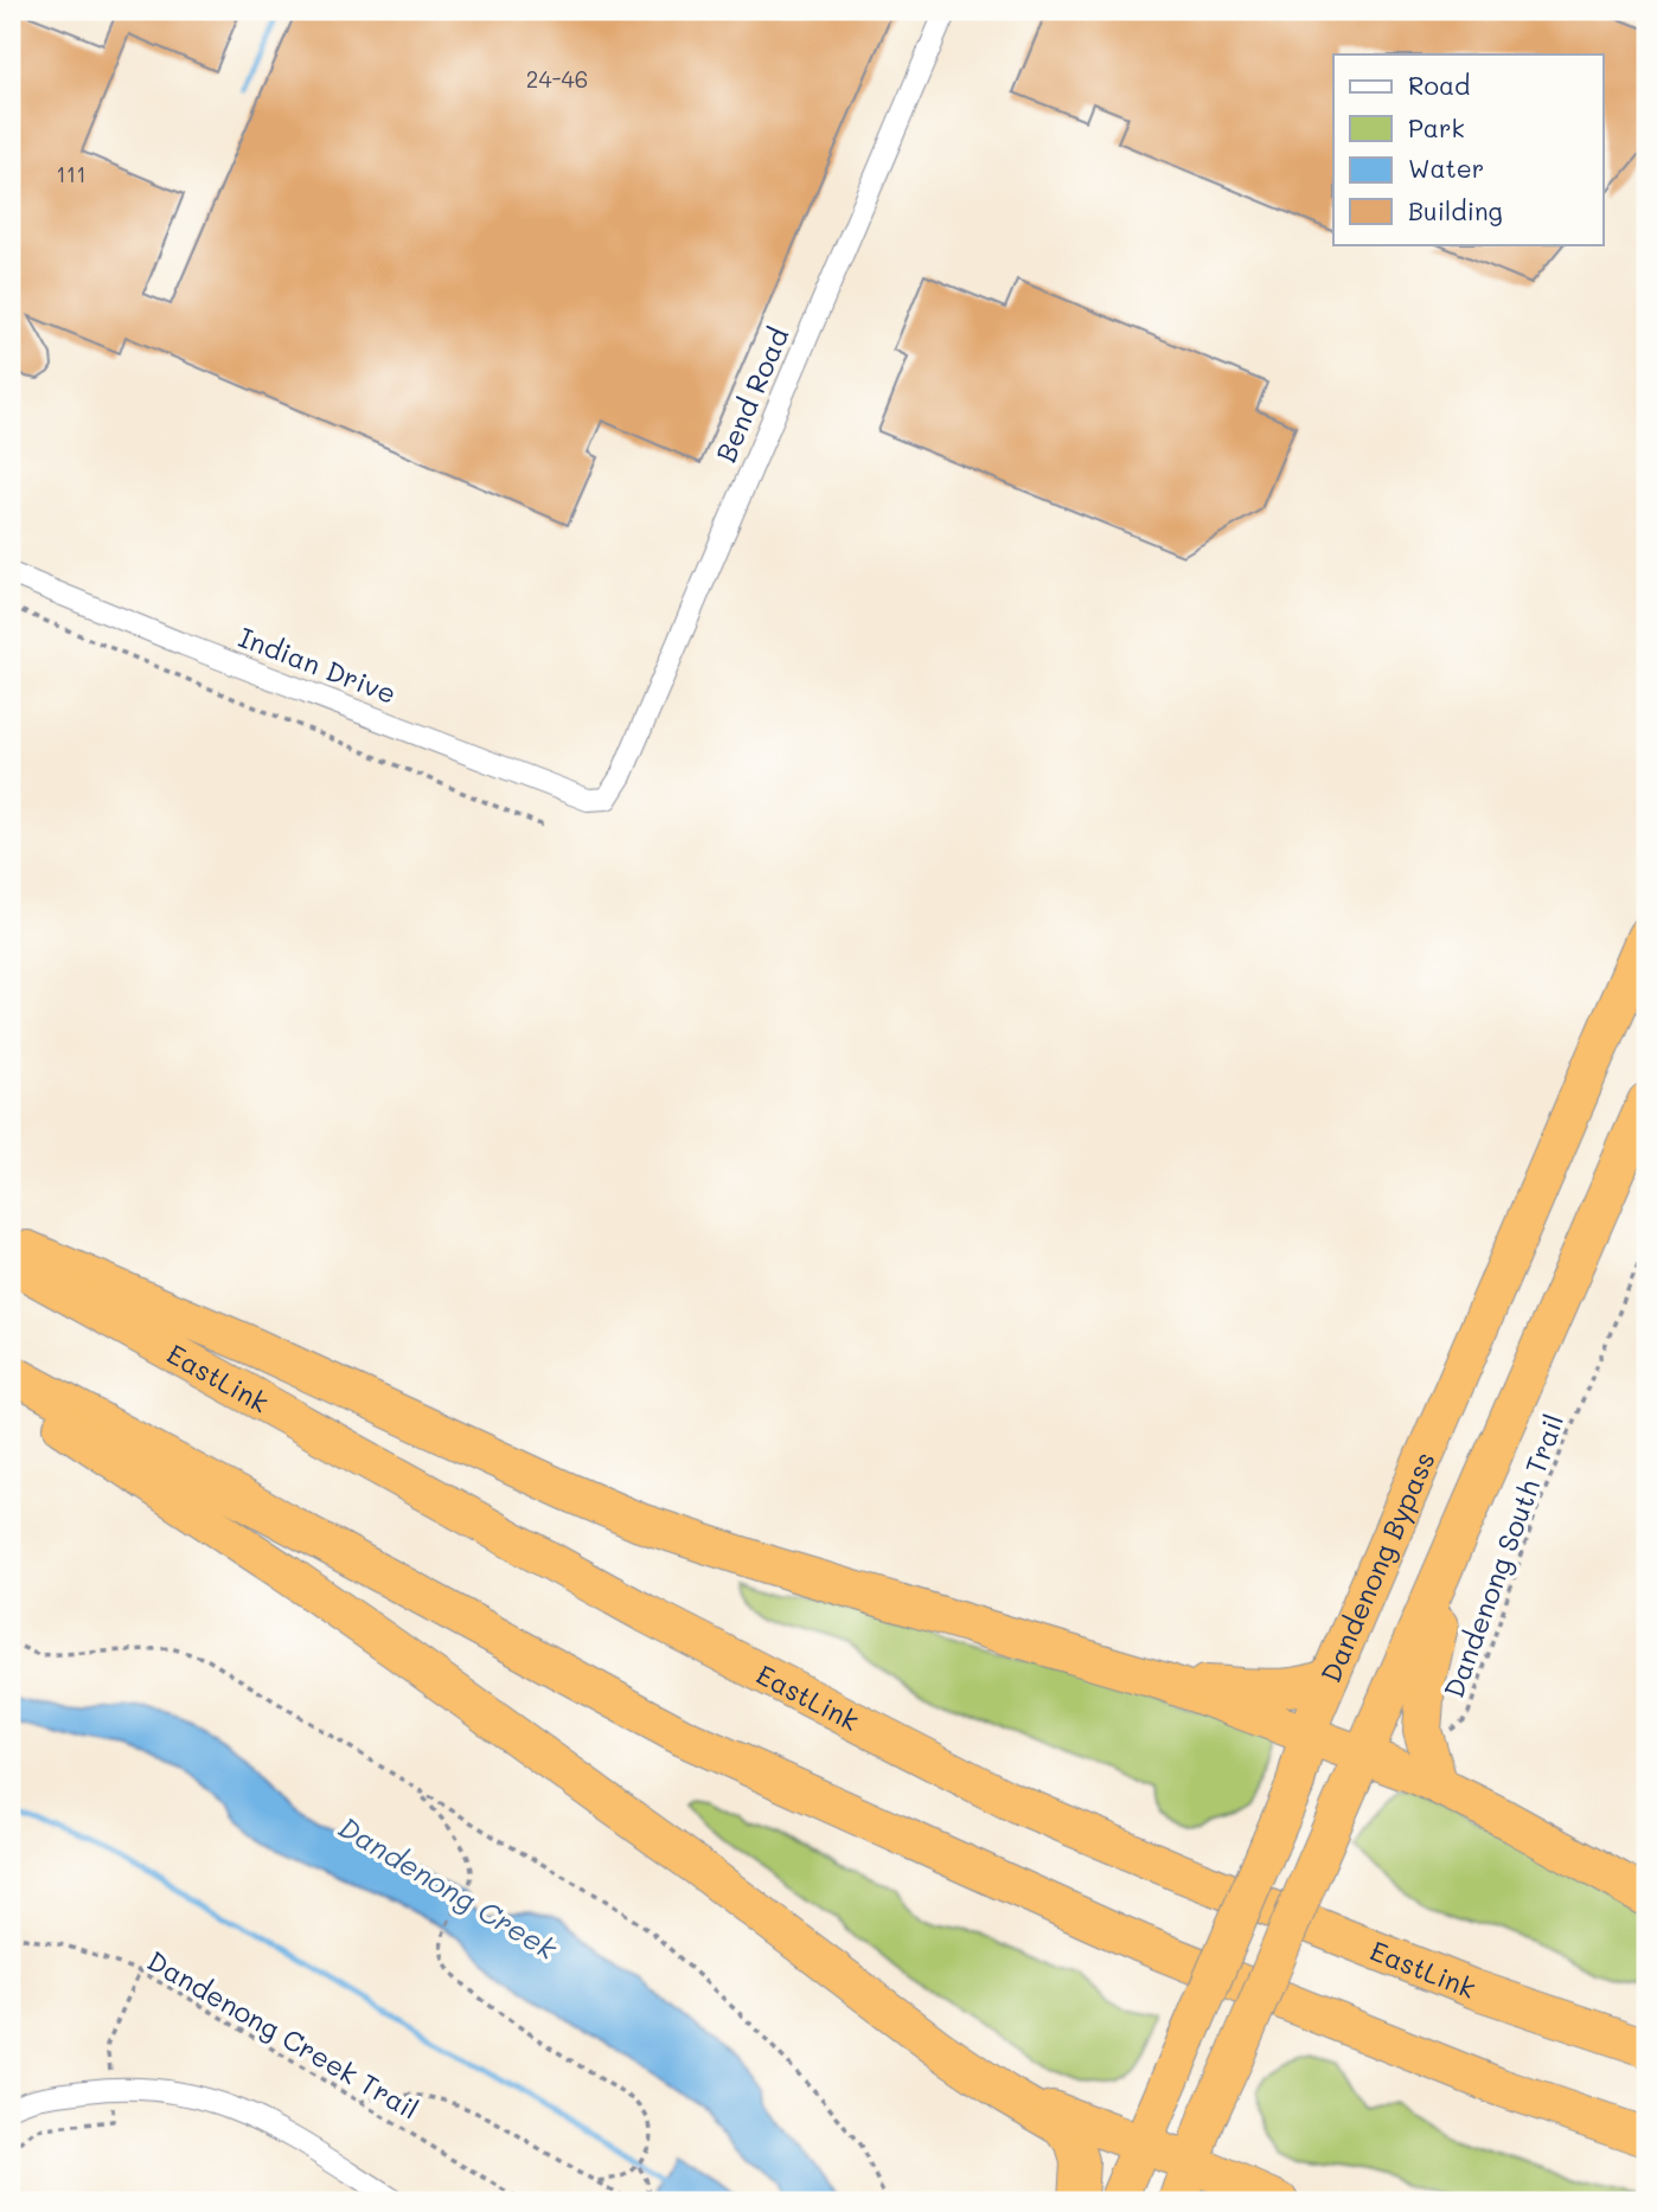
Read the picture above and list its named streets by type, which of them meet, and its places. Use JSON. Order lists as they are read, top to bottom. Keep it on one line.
{"streets":{"highway":["EastLink","Dandenong Bypass"],"street":["Bend Road","Indian Drive"],"path":["Dandenong South Trail","Dandenong Creek Trail"]},"crossings":[["Bend Road","Indian Drive"]],"water":["Dandenong Creek"],"house_numbers":["24-46","111"],"legend":["Road","Park","Water","Building"]}
